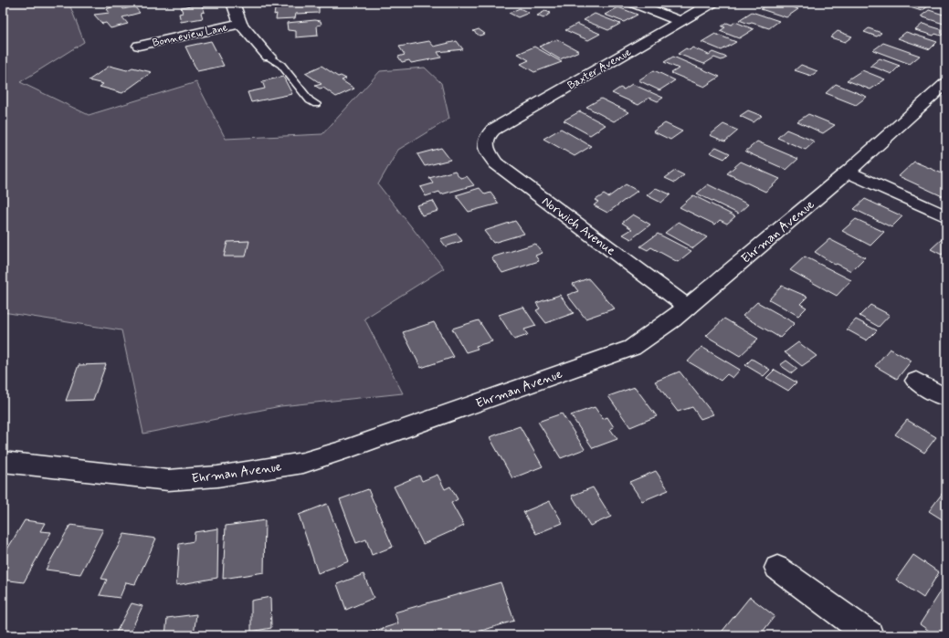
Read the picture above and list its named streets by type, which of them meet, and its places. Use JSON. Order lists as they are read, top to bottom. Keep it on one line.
{"streets":{"street":["Bonneview Lane","Baxter Avenue","Norwich Avenue","Ehrman Avenue"]},"crossings":[["Baxter Avenue","Norwich Avenue"],["Norwich Avenue","Ehrman Avenue"]]}
